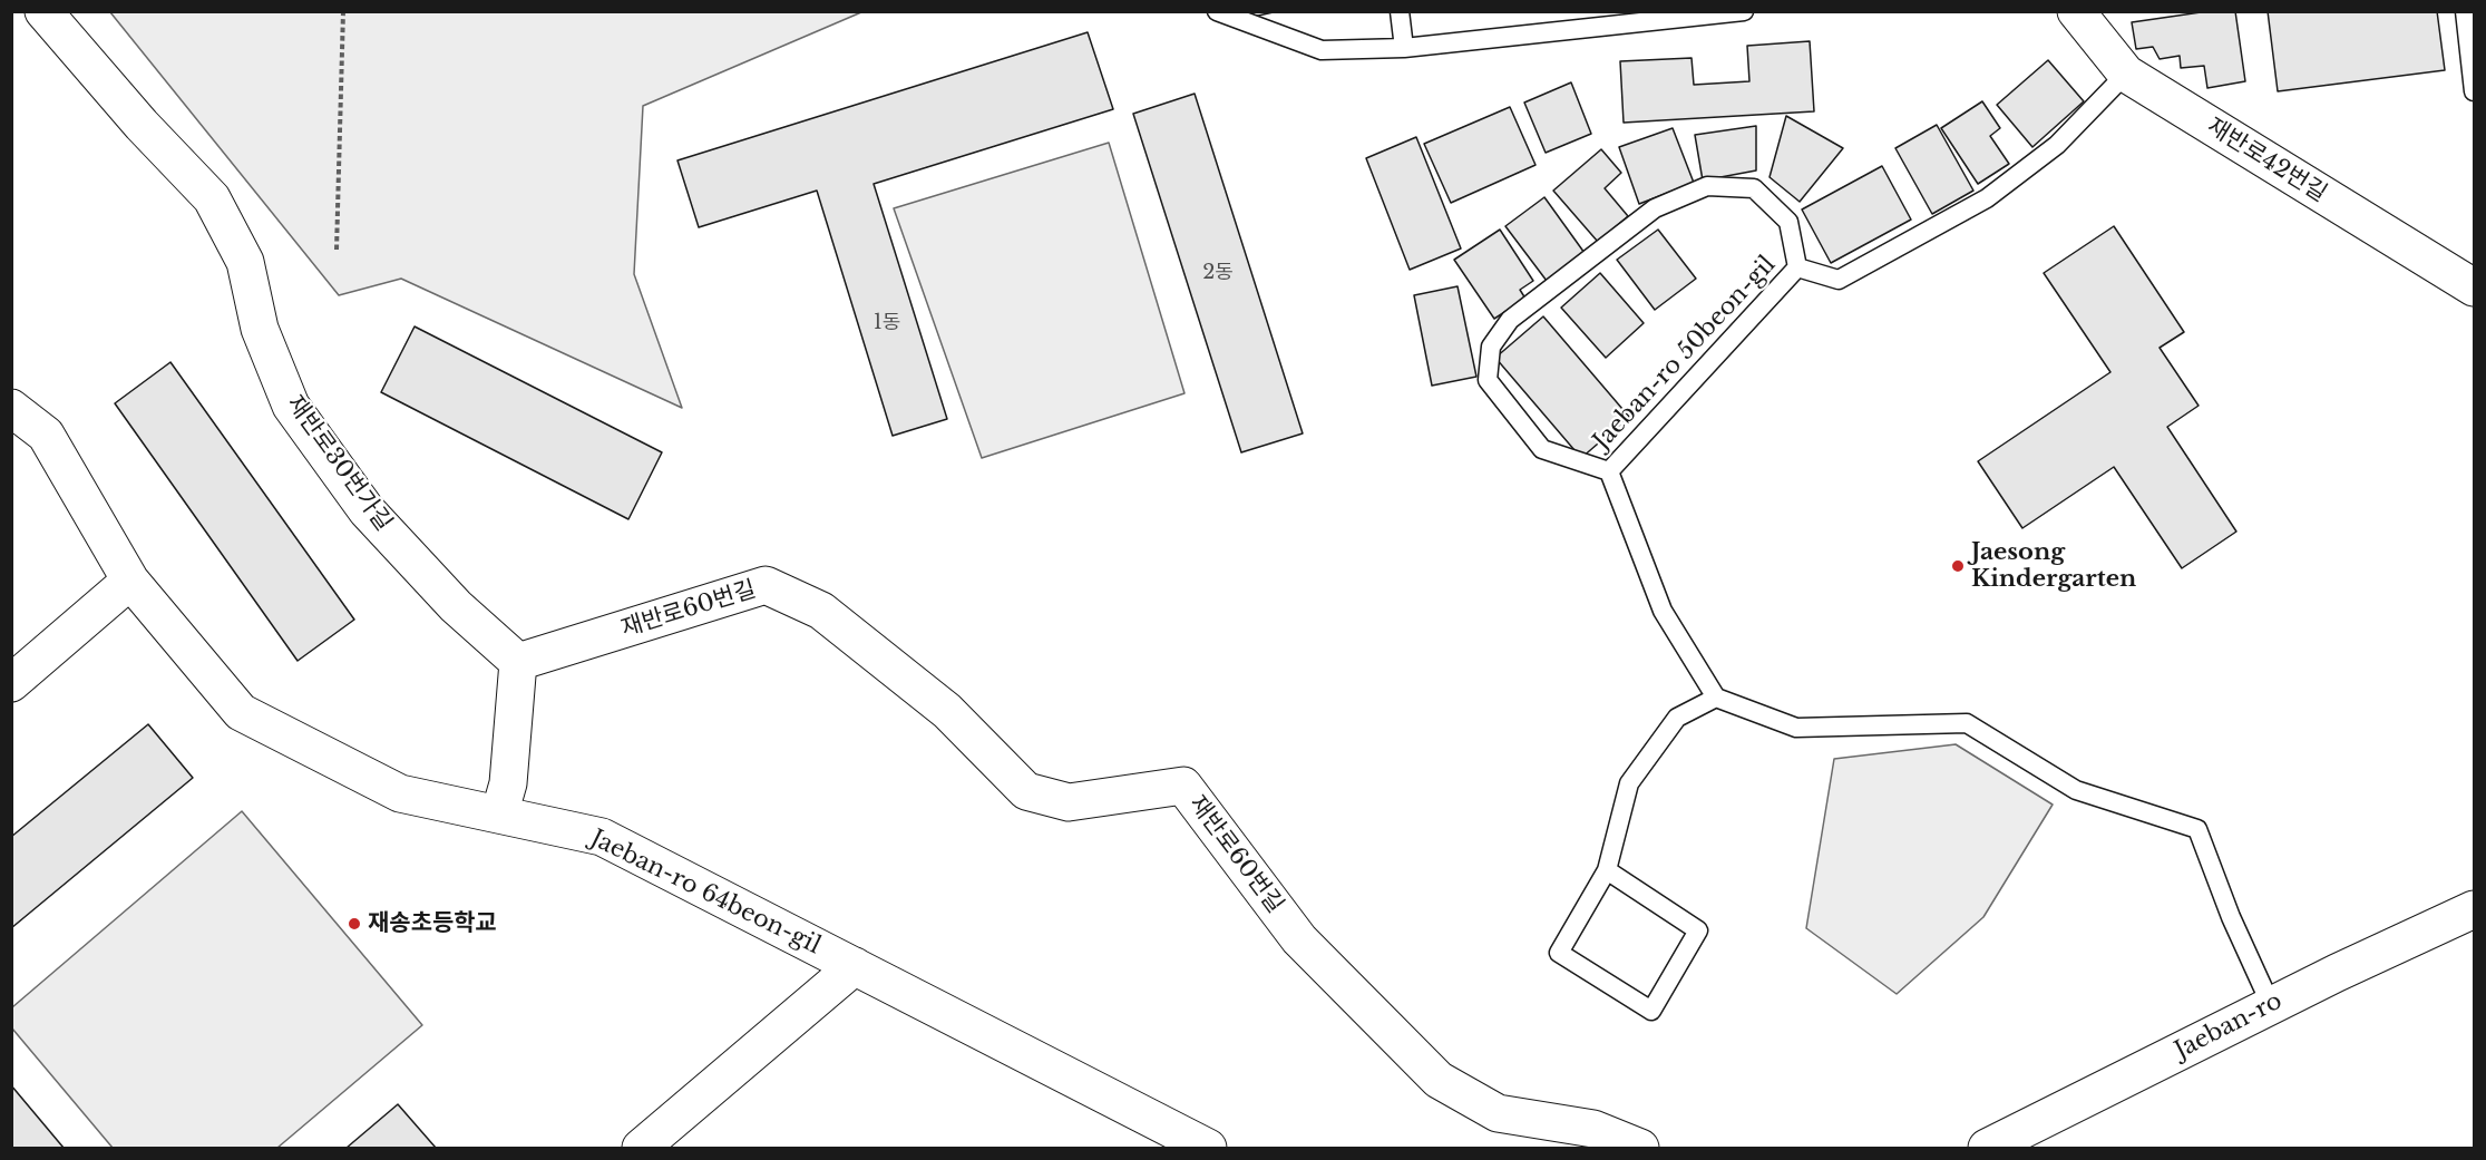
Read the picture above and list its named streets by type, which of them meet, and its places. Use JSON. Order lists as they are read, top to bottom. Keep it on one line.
{"streets":{"street":["재반로42번길","재반로30번가길","재반로60번길","Jaeban-ro 64beon-gil","Jaeban-ro"],"lane":["Jaeban-ro 50beon-gil"]},"crossings":[["재반로42번길","Jaeban-ro 50beon-gil"],["재반로30번가길","재반로60번길"]],"places":["Jaesong Kindergarten","재송초등학교"],"house_numbers":["2동","1동"]}
